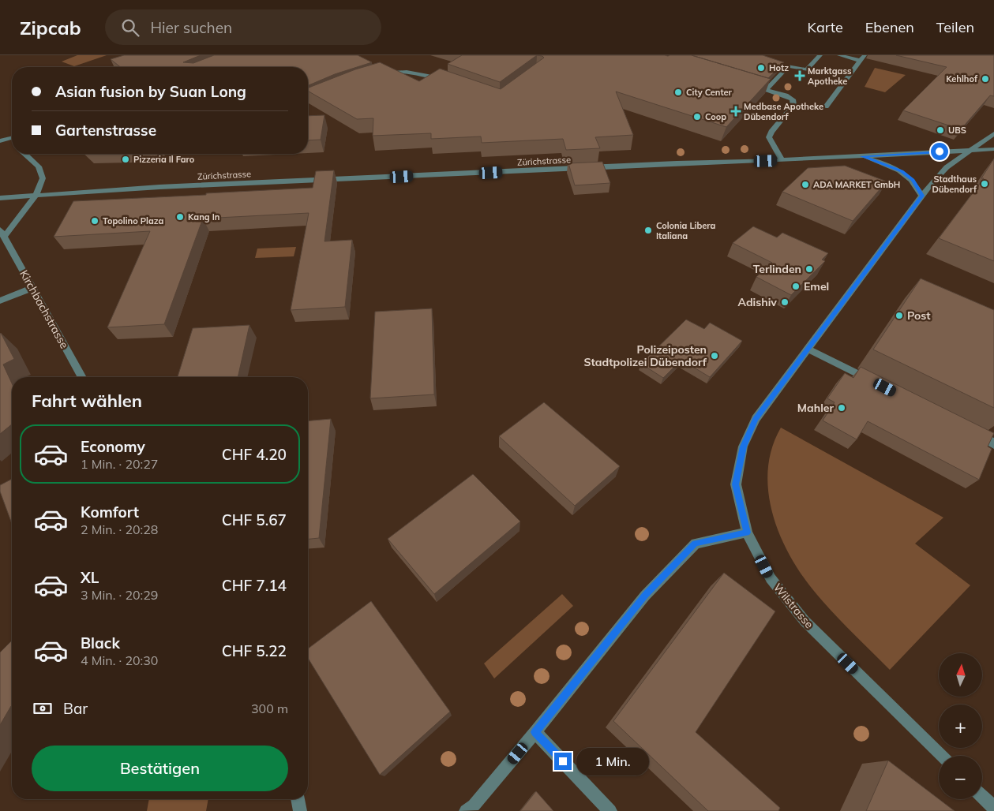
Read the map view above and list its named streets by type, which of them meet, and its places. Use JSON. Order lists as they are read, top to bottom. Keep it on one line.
{"streets":{"street":["Zürichstrasse","Kirchbachstrasse","Wilstrasse"]},"crossings":[["Zürichstrasse","Wilstrasse"]],"places":{"other":["Hotz","Kehlhof","City Center","Coop","UBS","Pizzeria Il Faro","Stadthaus Dübendorf","ADA MARKET GmbH","Kang In","Topolino Plaza","Colonia Libera Italiana","Terlinden","Emel","Adishiv","Post","Polizeiposten Stadtpolizei Dübendorf","Mahler"],"health":["Marktgass Apotheke","Medbase Apotheke Dübendorf"]},"north":"top","page":{"header":"Zipcab","search":"Hier suchen","nav":["Karte","Ebenen","Teilen"],"banner":["Asian fusion by Suan Long","Gartenstrasse"],"heading":"Fahrt wählen","list":[{"name":"Economy","note":"1 Min. · 20:27","value":"CHF 4.20"},{"name":"Komfort","note":"2 Min. · 20:28","value":"CHF 5.67"},{"name":"XL","note":"3 Min. · 20:29","value":"CHF 7.14"},{"name":"Black","note":"4 Min. · 20:30","value":"CHF 5.22"}],"map_buttons":["+","−"],"pay":["Bar","300 m"],"buttons":"Bestätigen","bubble":"1 Min."}}
